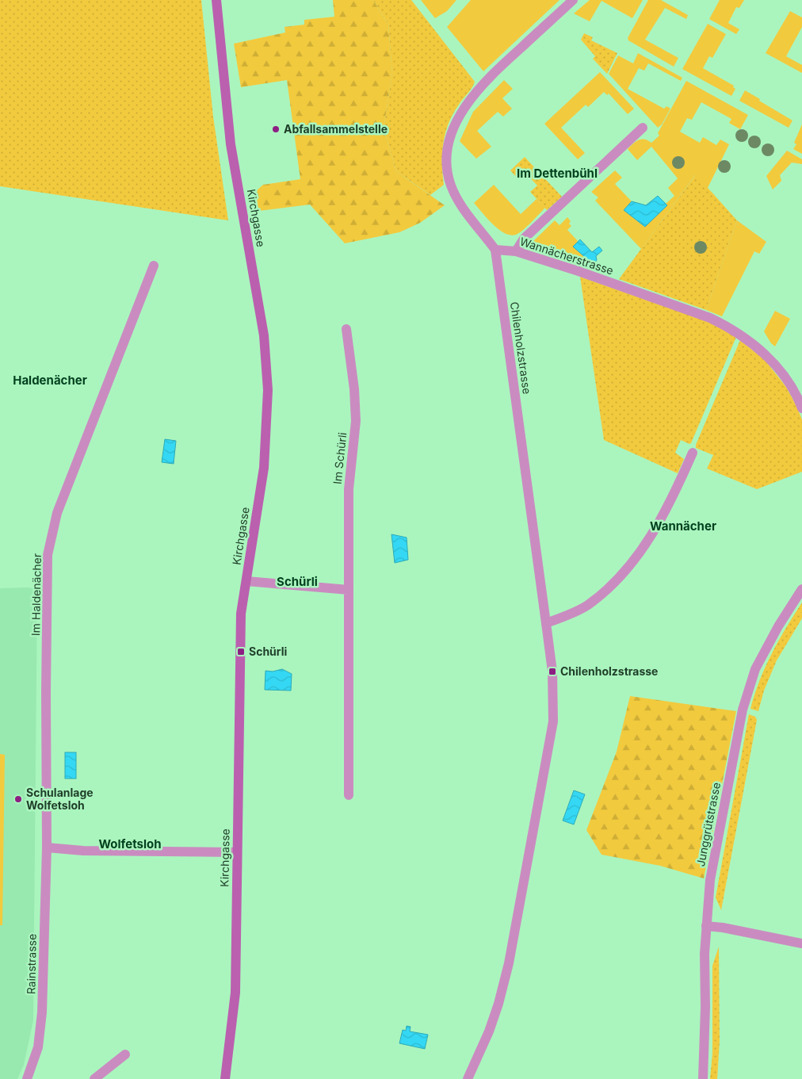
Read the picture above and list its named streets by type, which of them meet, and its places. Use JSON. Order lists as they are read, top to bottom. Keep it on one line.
{"streets":{"street":["Kirchgasse","Wannächerstrasse","Chilenholzstrasse","Im Schürli","Im Haldenächer","Junggrütstrasse","Rainstrasse"]},"crossings":[["Wannächerstrasse","Chilenholzstrasse"],["Im Haldenächer","Rainstrasse"]],"districts":["Im Dettenbühl","Haldenächer","Wannächer","Schürli","Wolfetsloh"],"places":{"other":["Abfallsammelstelle","Schulanlage Wolfetsloh"],"transit":["Schürli","Chilenholzstrasse"]}}
